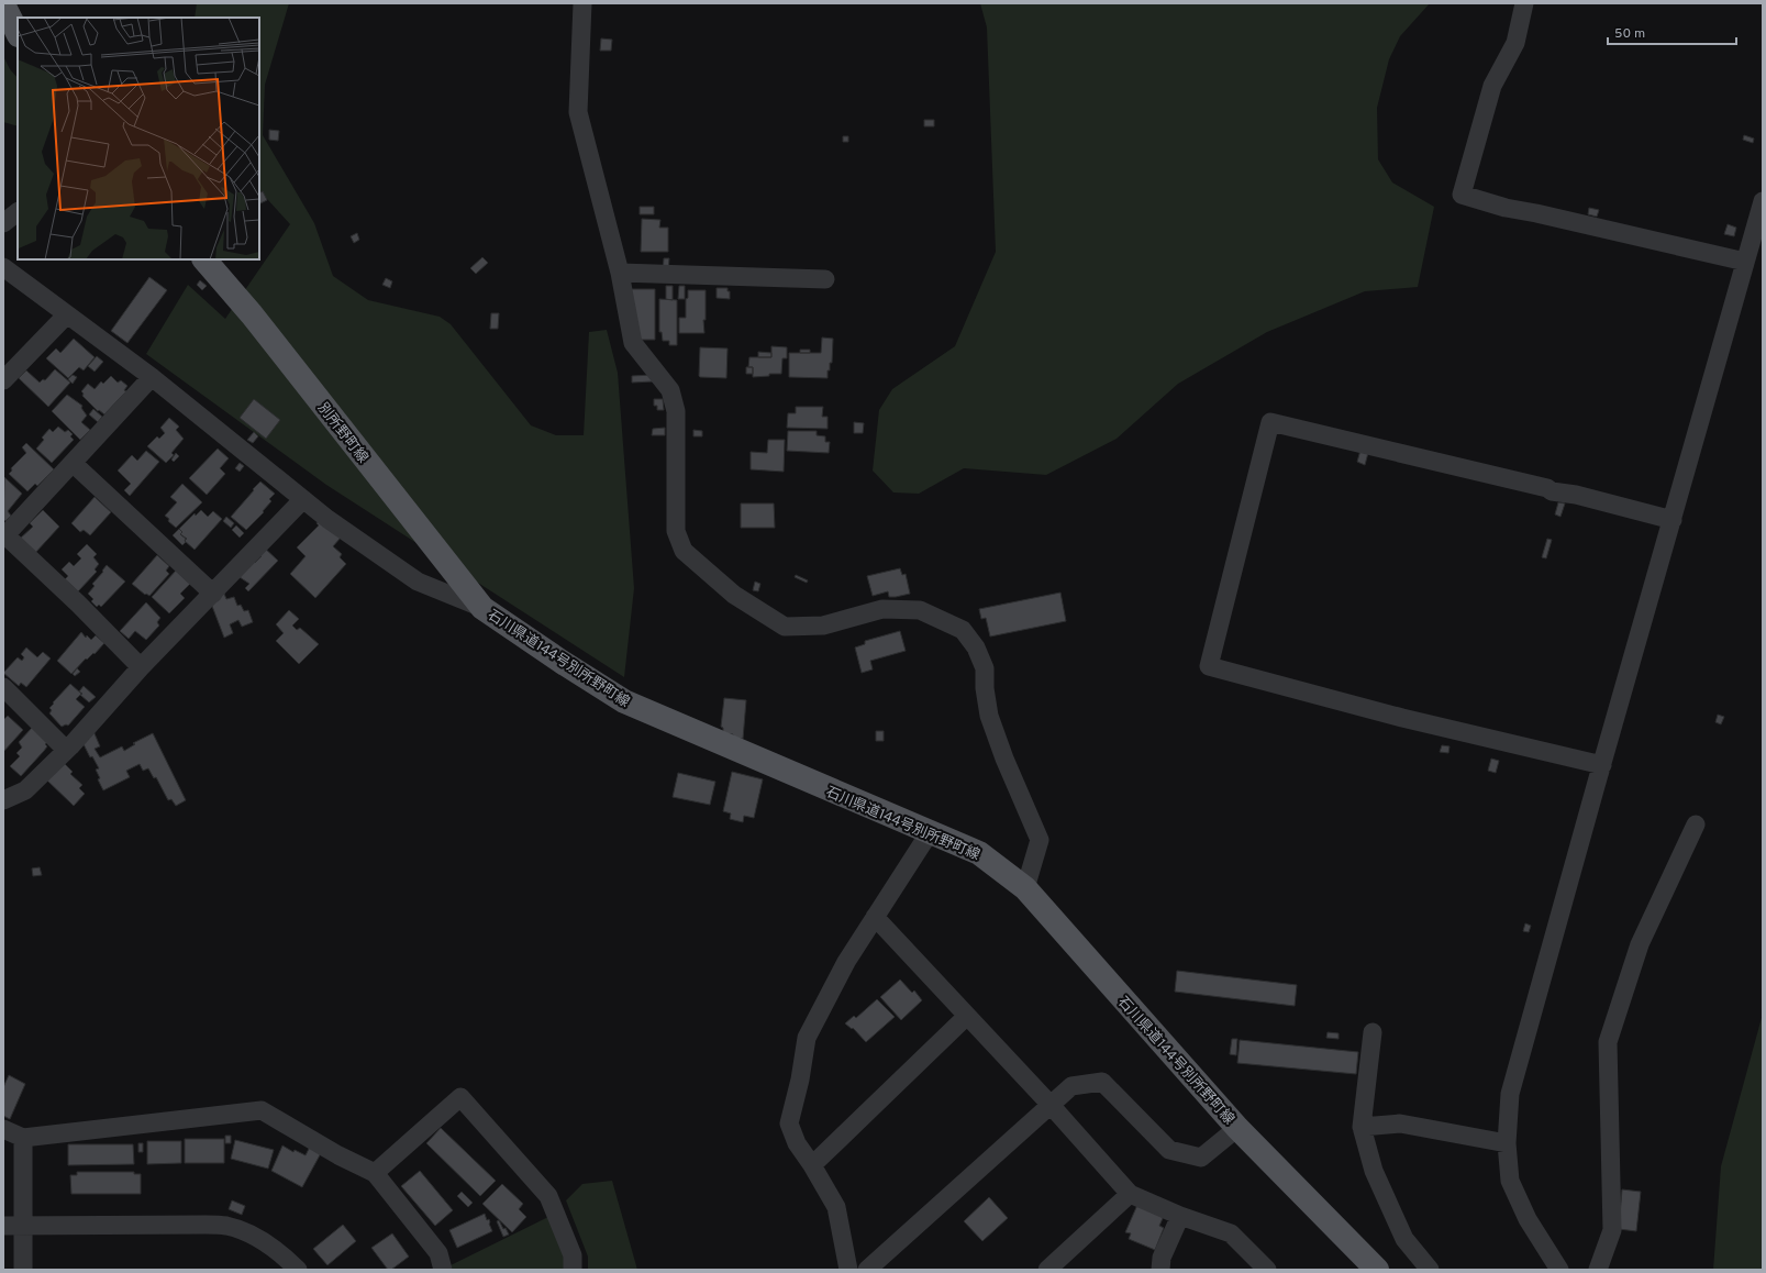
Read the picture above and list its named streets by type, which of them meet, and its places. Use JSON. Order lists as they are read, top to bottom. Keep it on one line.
{"streets":{"main road":["別所野町線","石川県道144号別所野町線"]},"crossings":[["別所野町線","石川県道144号別所野町線"]],"scale_bar":"50 m"}
